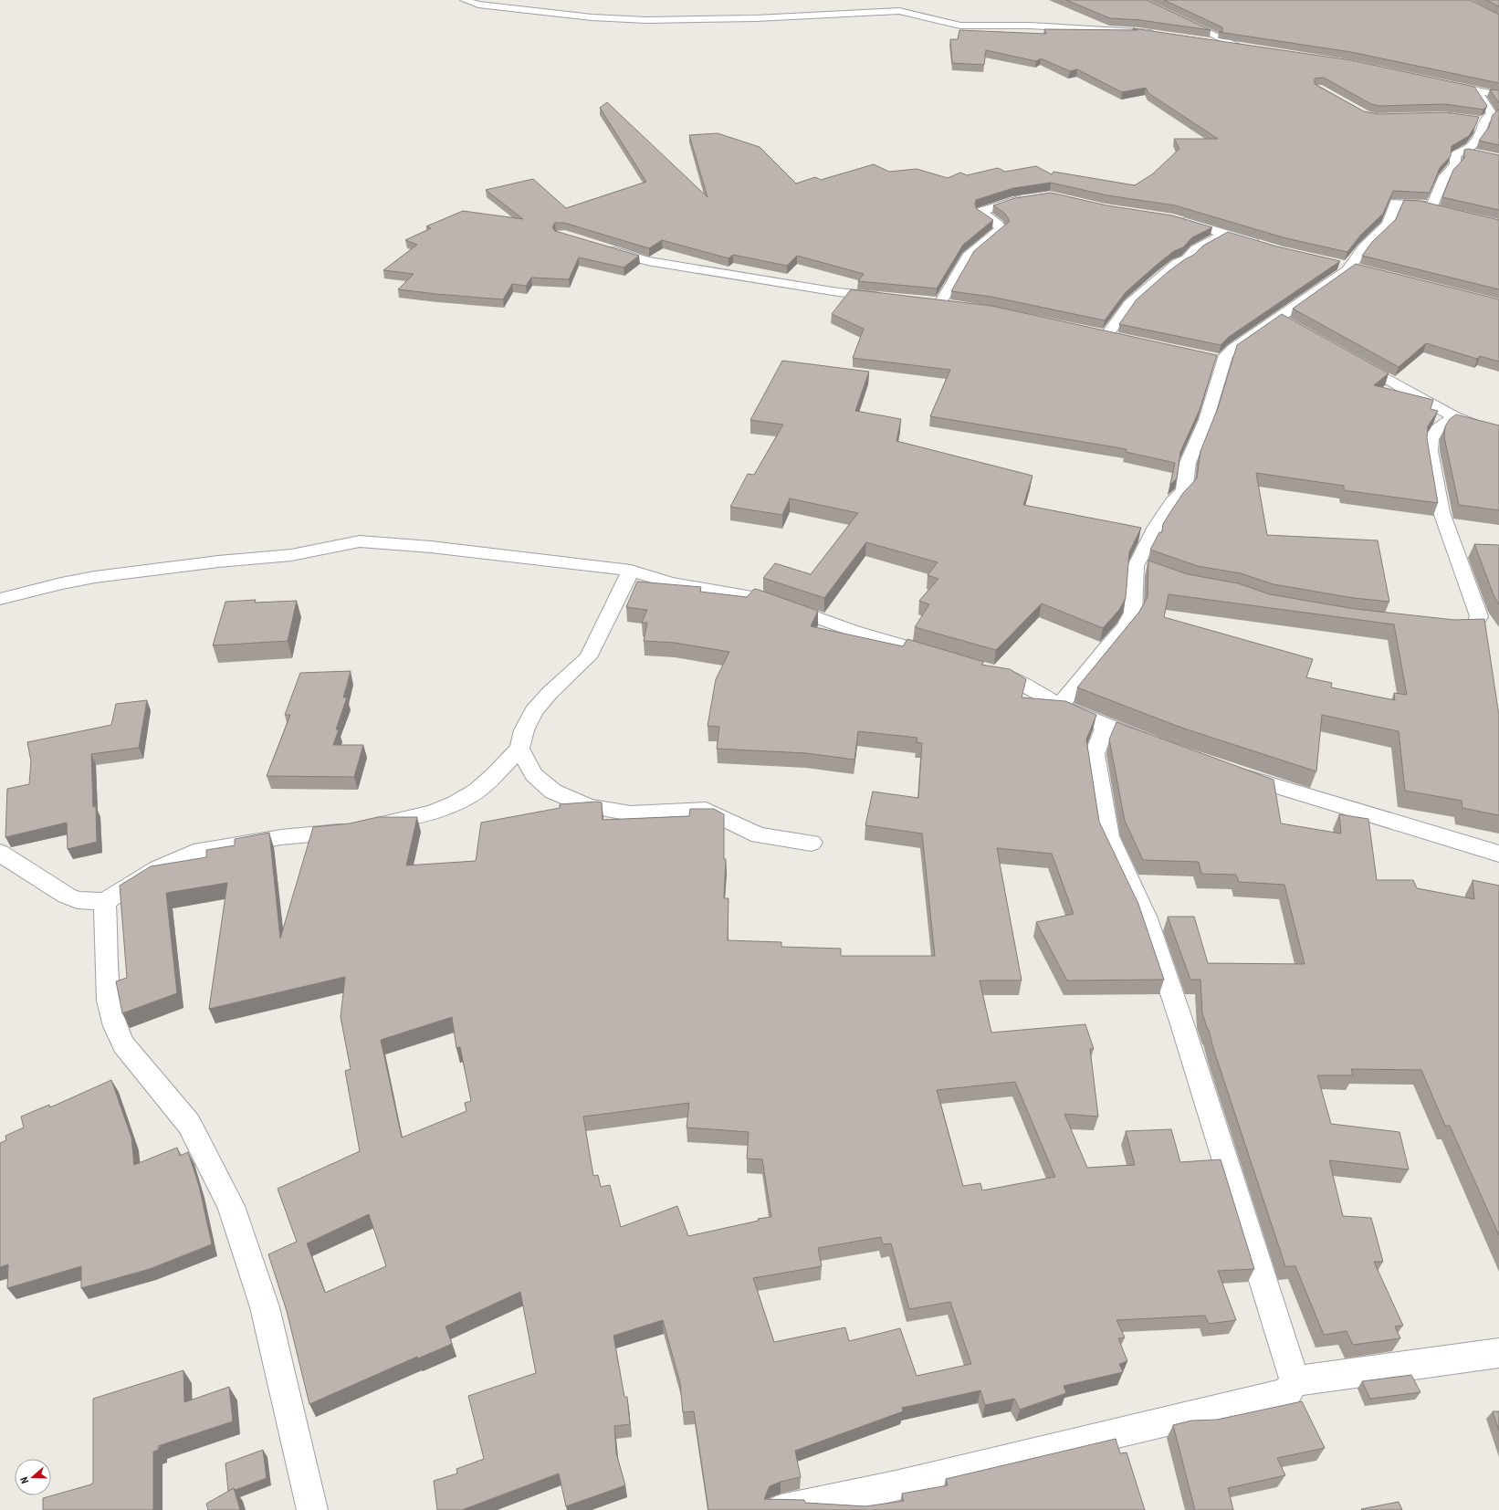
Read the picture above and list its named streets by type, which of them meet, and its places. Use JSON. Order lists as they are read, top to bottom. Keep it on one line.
{"north":"left"}
